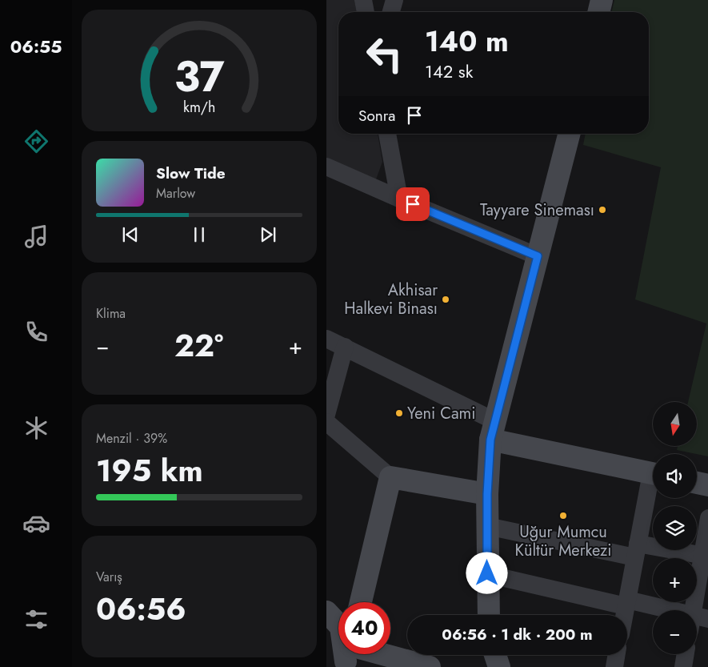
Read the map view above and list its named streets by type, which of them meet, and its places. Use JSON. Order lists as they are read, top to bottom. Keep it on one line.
{"places":["Tayyare Sineması","Akhisar Halkevi Binası","Yeni Cami","Uğur Mumcu Kültür Merkezi"],"north":"bottom","page":{"tabs":"06:55","turn":["140 m","142 sk"],"then":"Sonra","song":["Slow Tide","Marlow"],"tile":["Klima",["Menzil · 39%","195 km"],["Varış","06:56"]],"heat":["−","22°","+"],"map_buttons":["+","−"],"limit":"40","trip":"06:56 · 1 dk · 200 m","gauge":["37","km/h"]}}
